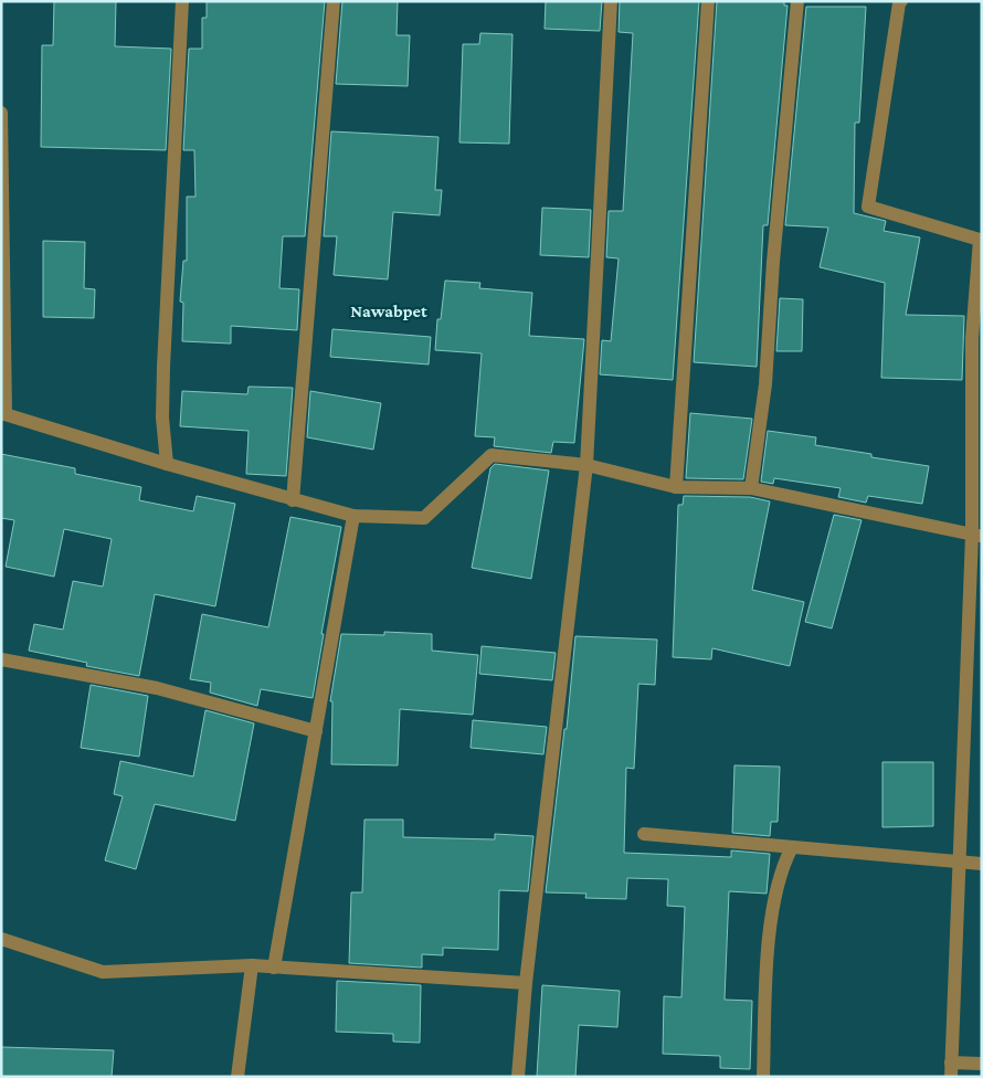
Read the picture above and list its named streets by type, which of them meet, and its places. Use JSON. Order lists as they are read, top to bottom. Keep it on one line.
{"districts":["Nawabpet"]}
